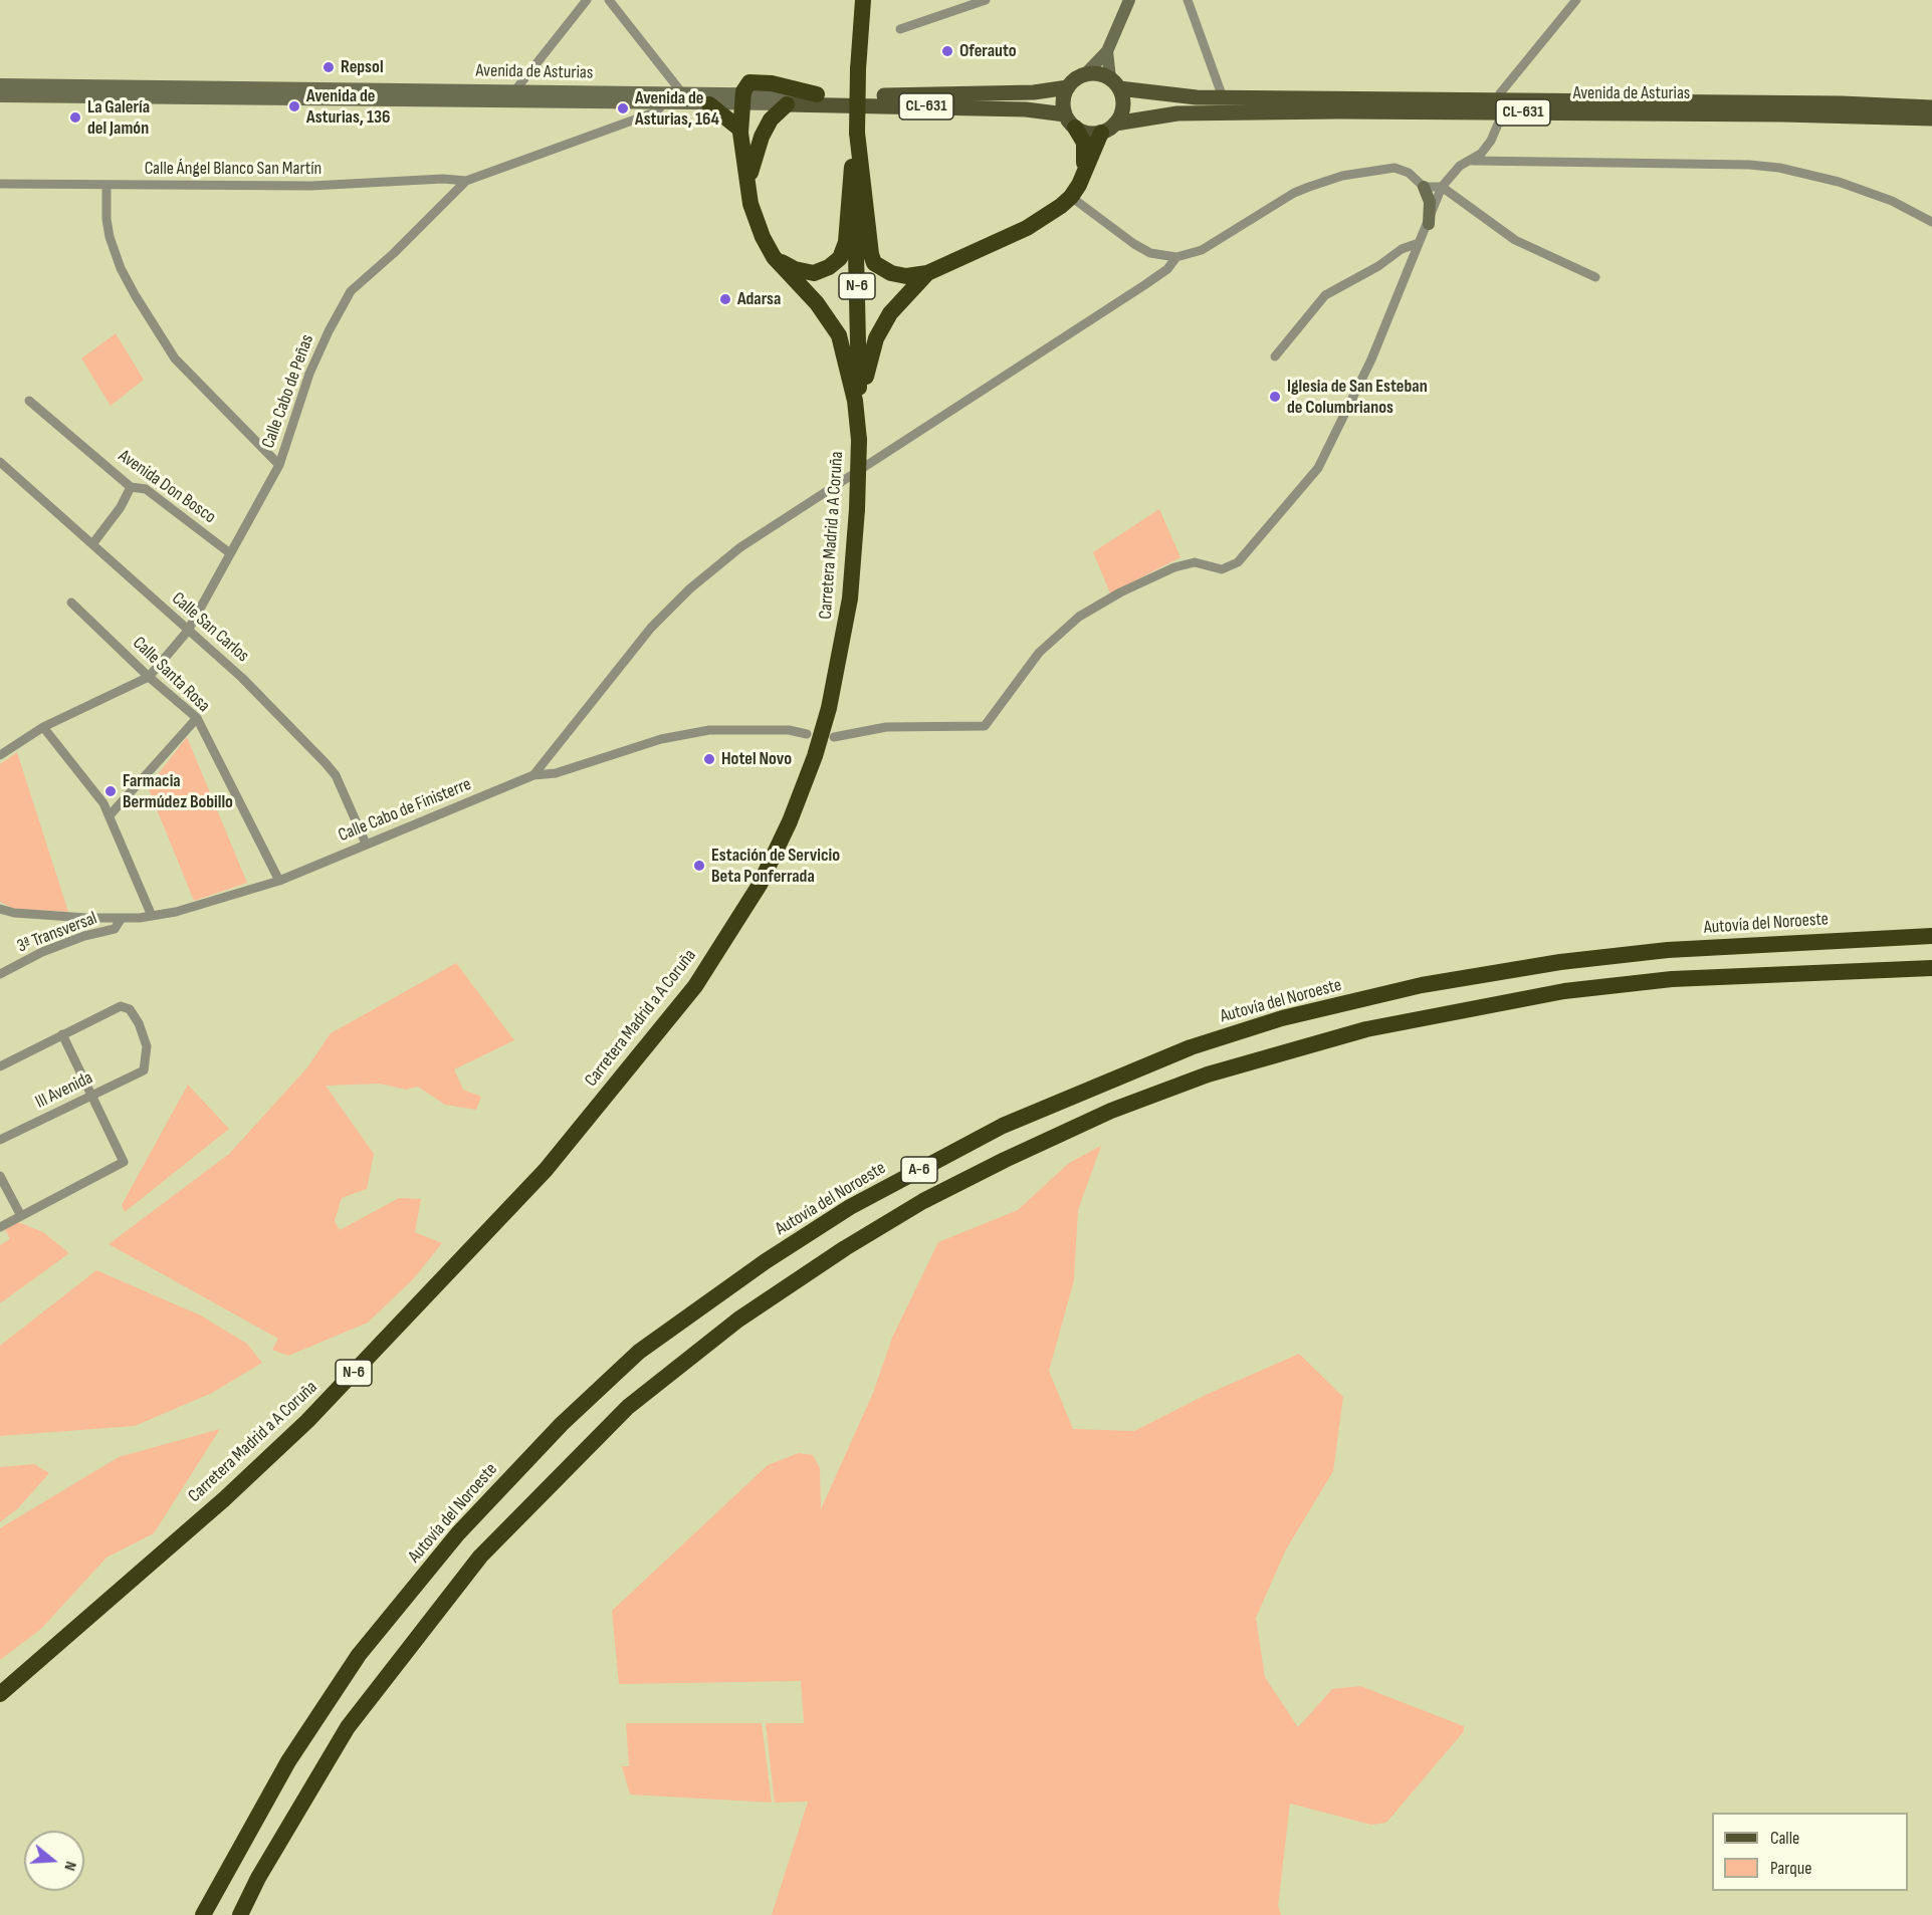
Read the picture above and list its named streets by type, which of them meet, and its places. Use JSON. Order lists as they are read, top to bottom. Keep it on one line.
{"streets":{"highway":["N-6","Carretera Madrid a A Coruña","Autovía del Noroeste","A-6"],"main road":["Avenida de Asturias","CL-631"],"street":["Calle Ángel Blanco San Martín","Calle Cabo de Peñas","Avenida Don Bosco","Calle San Carlos","Calle Santa Rosa","Calle Cabo de Finisterre","3ª Transversal","III Avenida"]},"crossings":[["Avenida de Asturias","CL-631"],["Avenida de Asturias","Calle Cabo de Peñas"],["Calle Ángel Blanco San Martín","Calle Cabo de Peñas"],["Calle Cabo de Peñas","Avenida Don Bosco"],["Calle Cabo de Peñas","Calle San Carlos"],["Calle Cabo de Peñas","Calle Santa Rosa"],["Calle San Carlos","Calle Cabo de Finisterre"],["Calle Santa Rosa","Calle Cabo de Finisterre"],["Calle Cabo de Finisterre","3ª Transversal"]],"places":["Oferauto","Repsol","Avenida de Asturias, 136","Avenida de Asturias, 164","La Galería del Jamón","Adarsa","Iglesia de San Esteban de Columbrianos","Hotel Novo","Farmacia Bermúdez Bobillo","Estación de Servicio Beta Ponferrada"],"legend":["Calle","Parque"],"north":"right"}
